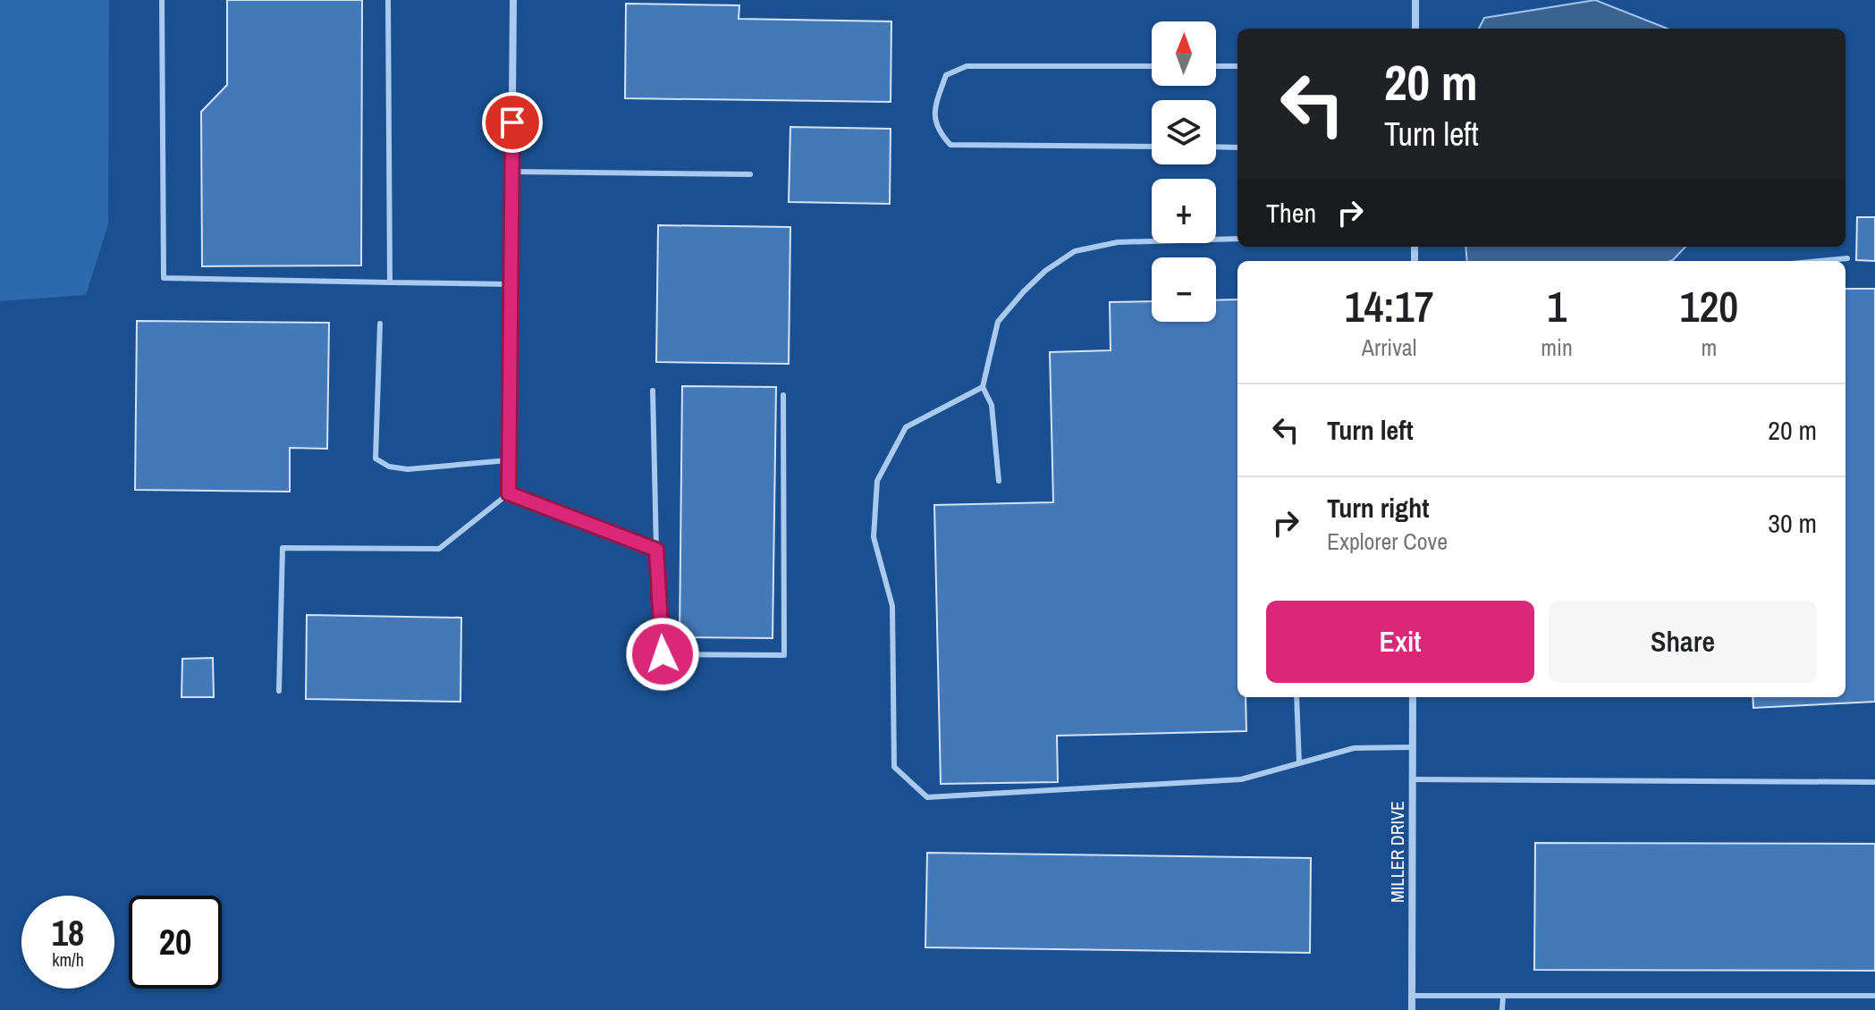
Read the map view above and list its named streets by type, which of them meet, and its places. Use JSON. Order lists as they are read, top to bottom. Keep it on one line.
{"streets":{"street":["MILLER DRIVE"]},"north":"top","page":{"map_buttons":["+","−"],"turn":["20 m","Turn left"],"then":"Then","eta":["14:17","Arrival","1","min","120","m"],"list":[{"name":"Turn left","value":"20 m"},{"name":"Turn right","note":"Explorer Cove","value":"30 m"}],"buttons":["Exit","Share"],"speed":"18 km/h","limit":"20"}}
